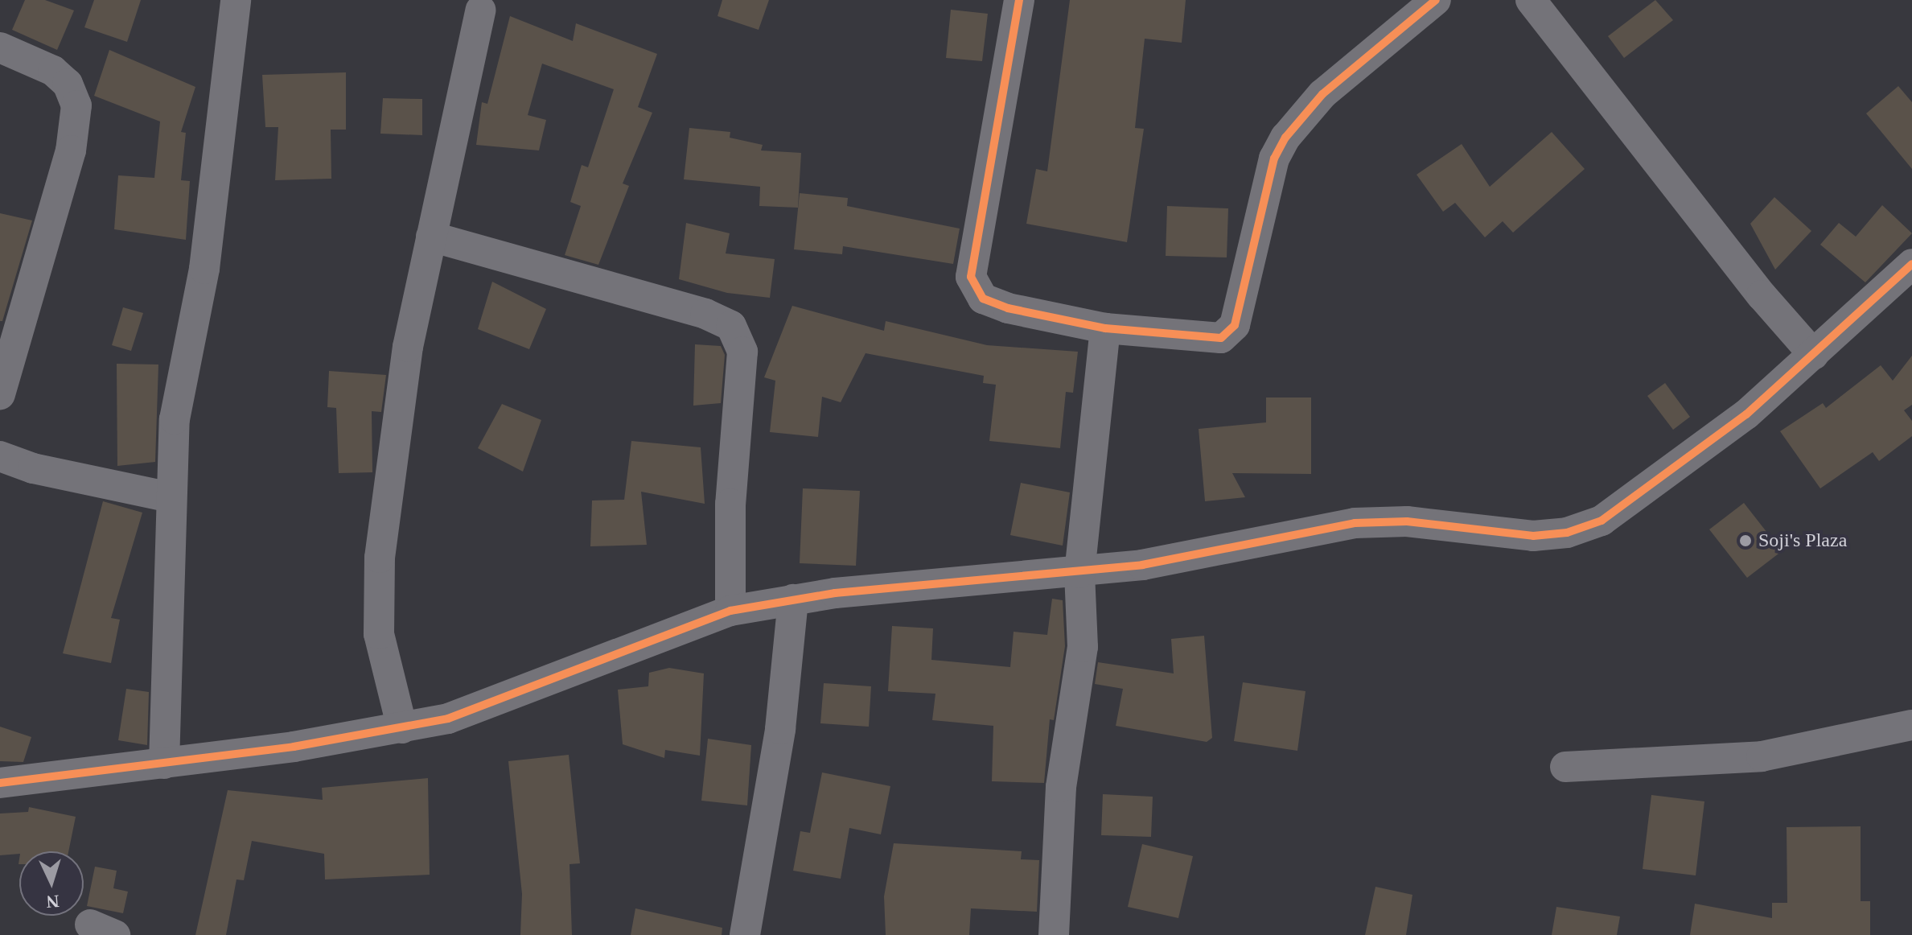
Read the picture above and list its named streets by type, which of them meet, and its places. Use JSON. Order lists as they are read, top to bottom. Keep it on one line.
{"places":["Soji's Plaza"],"north":"bottom"}
